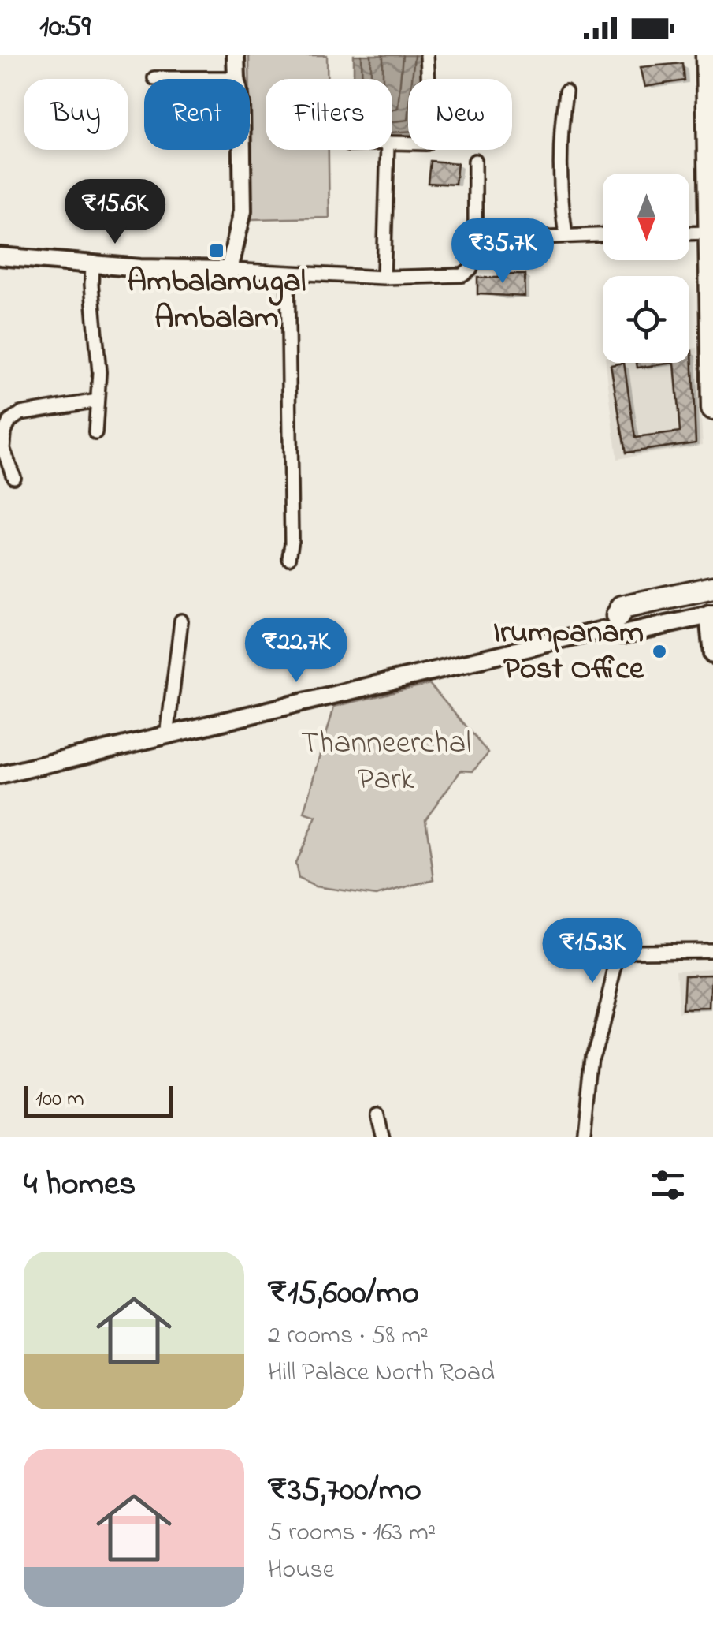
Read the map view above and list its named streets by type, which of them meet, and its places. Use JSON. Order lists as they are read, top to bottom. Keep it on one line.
{"parks":["Thanneerchal Park"],"places":{"transit":["Ambalamugal Ambalam"],"other":["Irumpanam Post Office"]},"scale_bar":"100 m","north":"bottom","page":{"status":"10:59","chip":["Buy","Rent","Filters","New"],"price":["₹15.6K","₹35.7K","₹22.7K","₹15.3K"],"scale":"100 m","heading":"4 homes","list":[{"name":"₹15,600/mo","note":"2 rooms · 58 m² · Hill Palace North Road"},{"name":"₹35,700/mo","note":"5 rooms · 163 m² · House"}]}}
